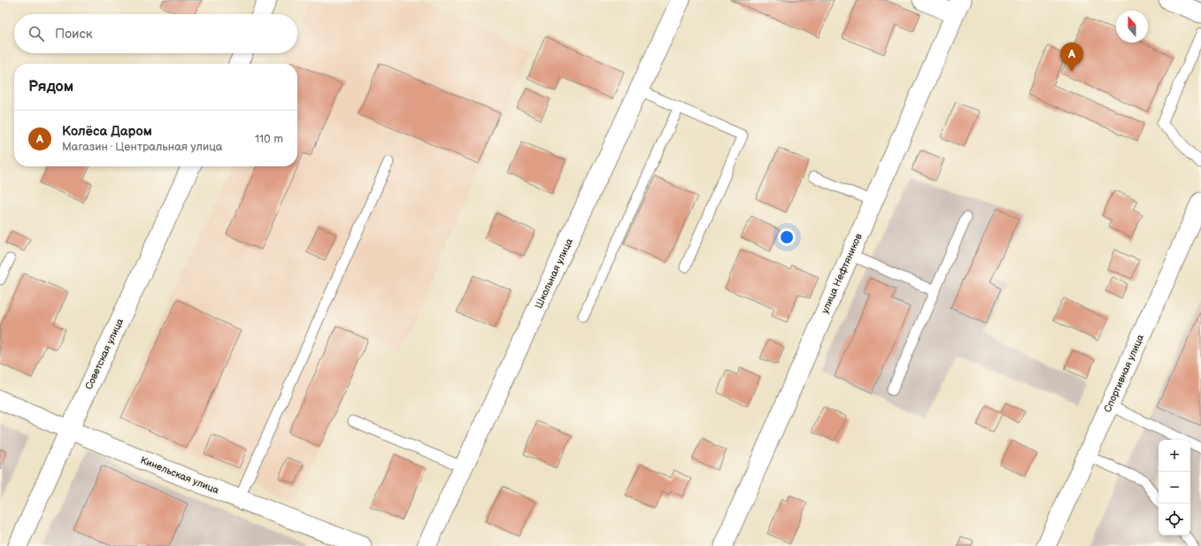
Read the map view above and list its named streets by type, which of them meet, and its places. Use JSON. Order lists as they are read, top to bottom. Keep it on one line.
{"streets":{"street":["Школьная улица","улица Нефтяников","Советская улица","Спортивная улица","Кинельская улица"]},"crossings":[["Советская улица","Кинельская улица"]],"north":"top","page":{"search":"Поиск","pins":"A","heading":"Рядом","list":[{"mark":"A","name":"Колёса Даром","note":"Магазин · Центральная улица","value":"110 m"}],"map_buttons":["+","−"]}}
